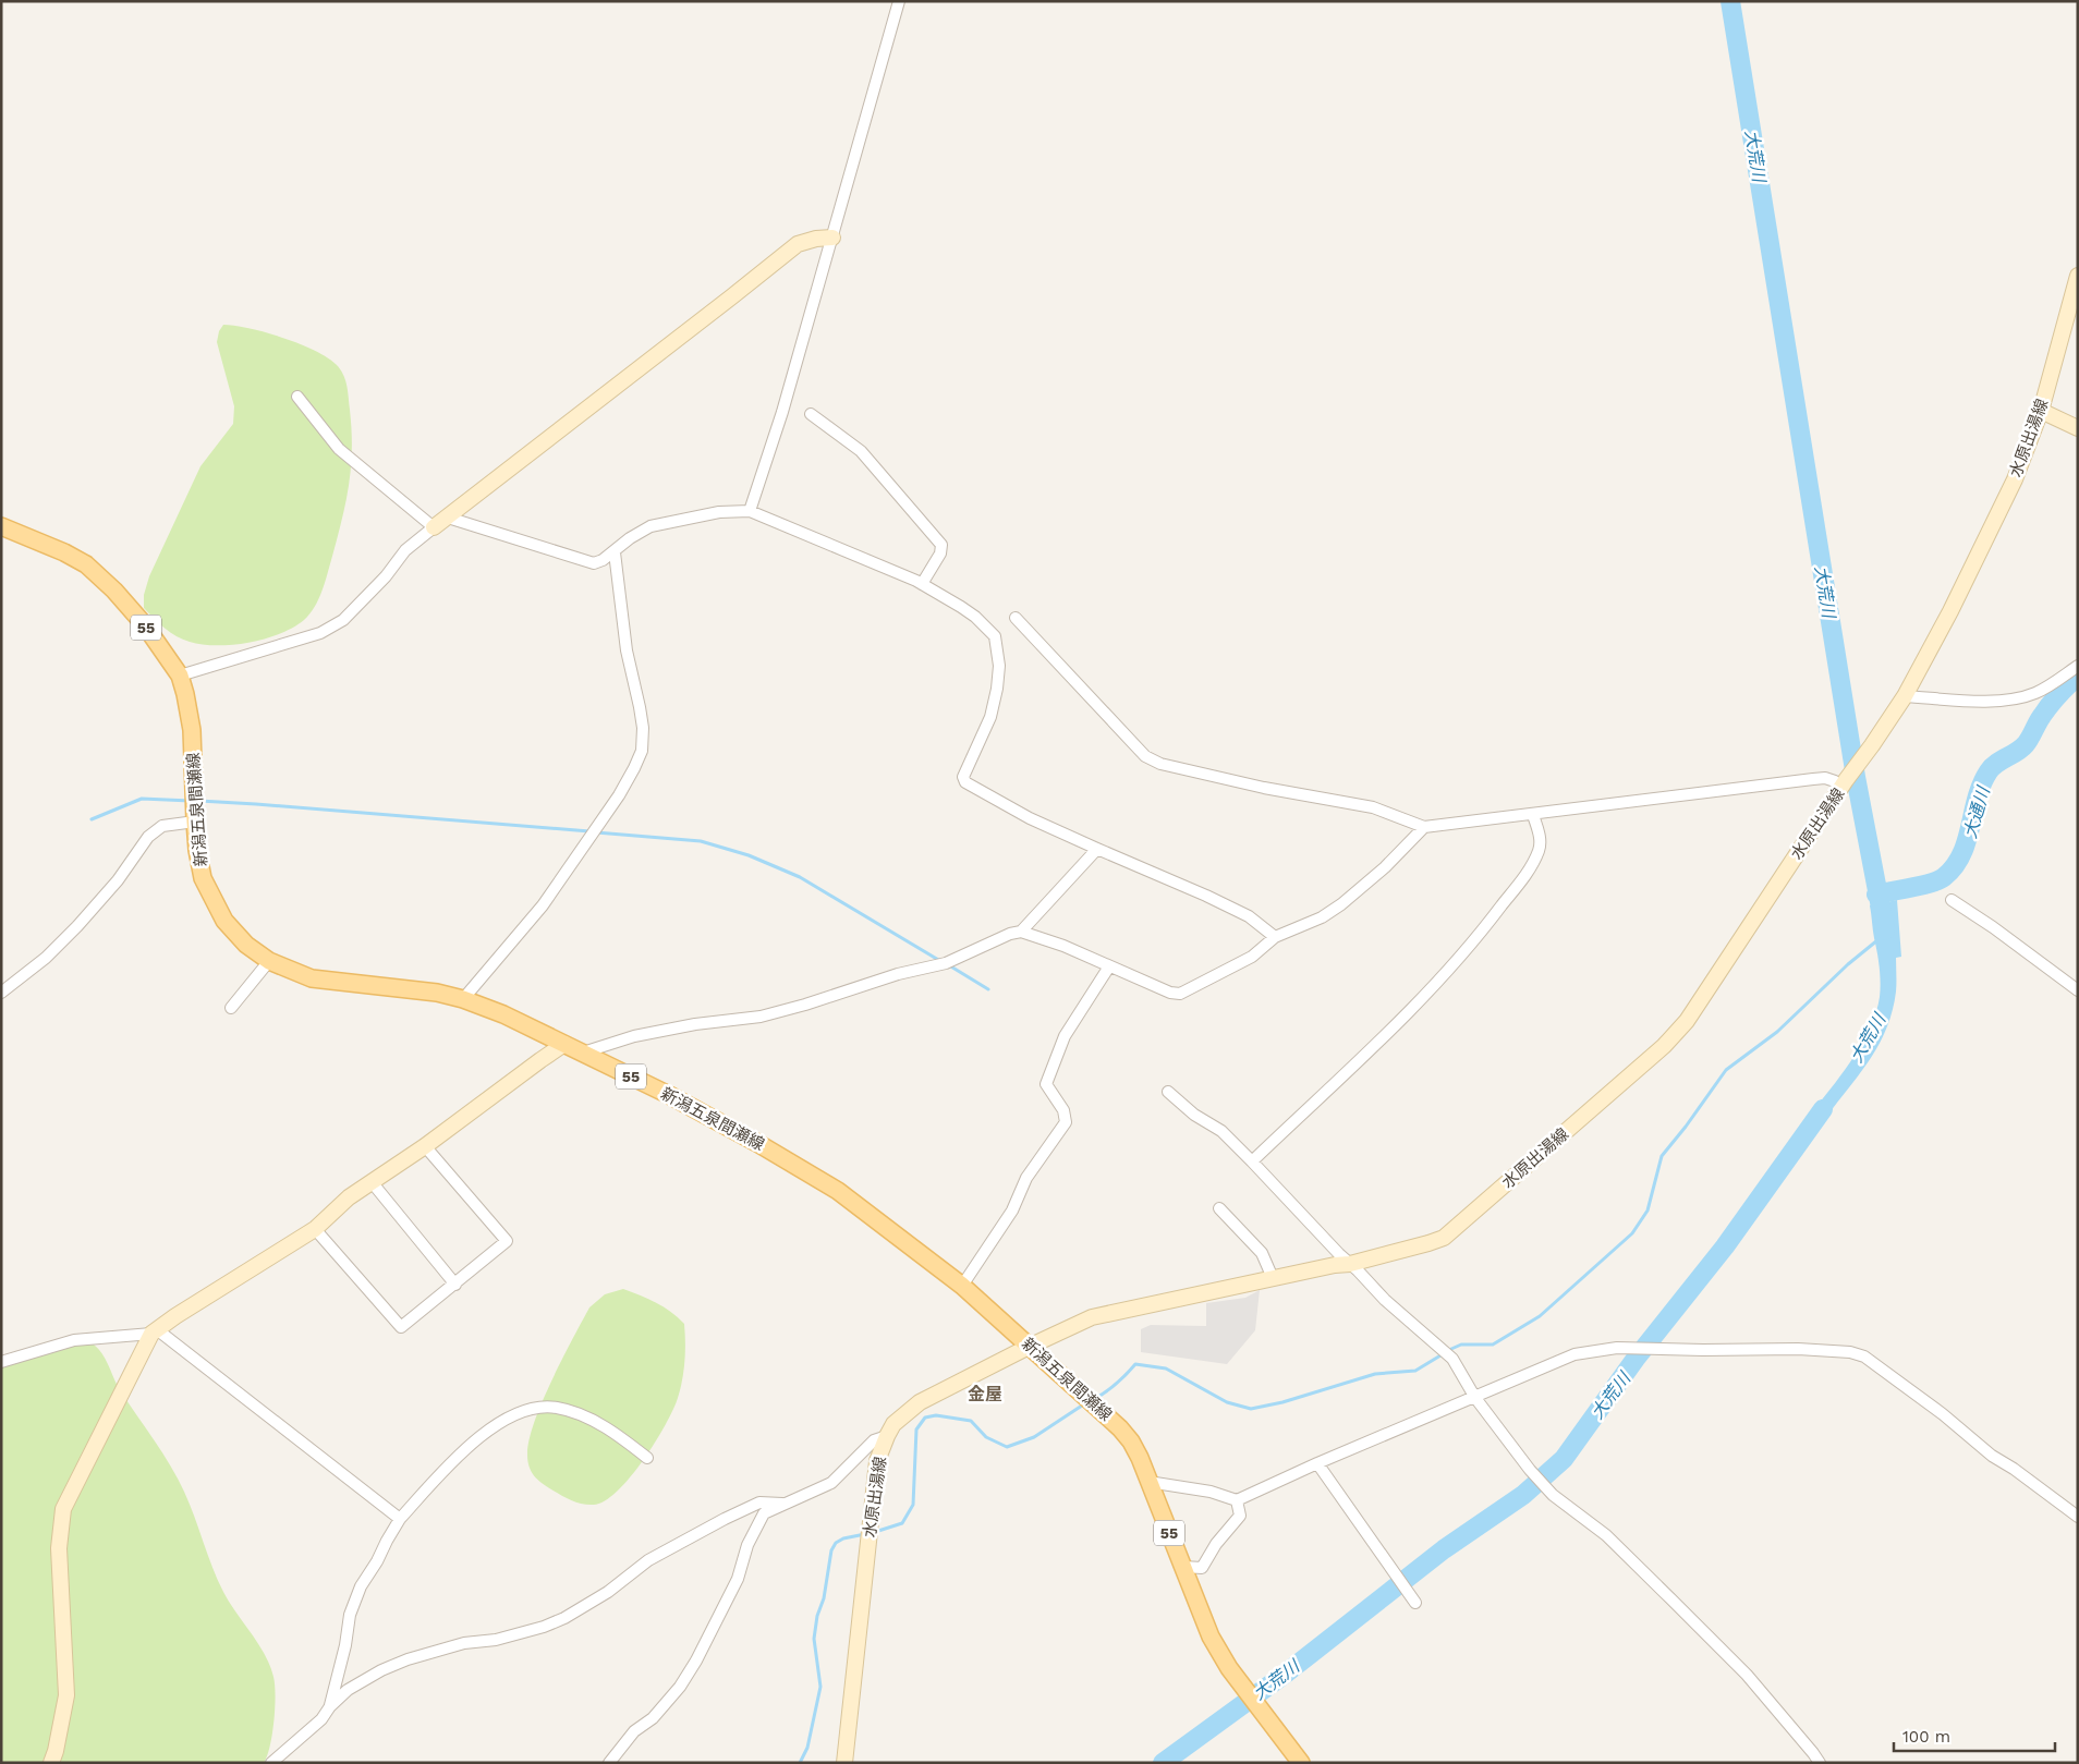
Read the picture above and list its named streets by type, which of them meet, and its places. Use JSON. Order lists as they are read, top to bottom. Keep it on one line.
{"streets":{"main road":["水原出湯線","55","新潟五泉間瀬線"]},"crossings":[["水原出湯線","新潟五泉間瀬線"]],"districts":["金屋"],"water":["大荒川","大通川"],"scale_bar":"100 m"}
